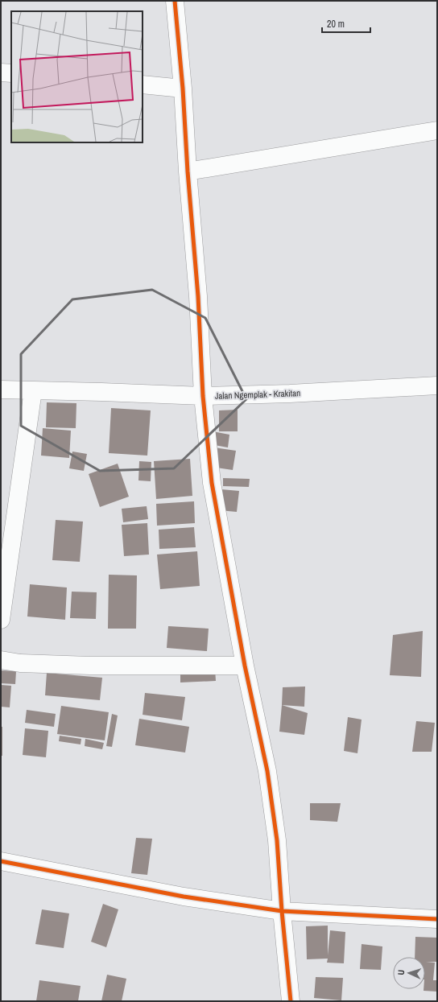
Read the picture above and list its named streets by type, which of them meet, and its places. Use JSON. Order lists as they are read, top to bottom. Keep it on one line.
{"streets":{"street":["Jalan Ngemplak - Krakitan"]},"scale_bar":"20 m","north":"left"}
